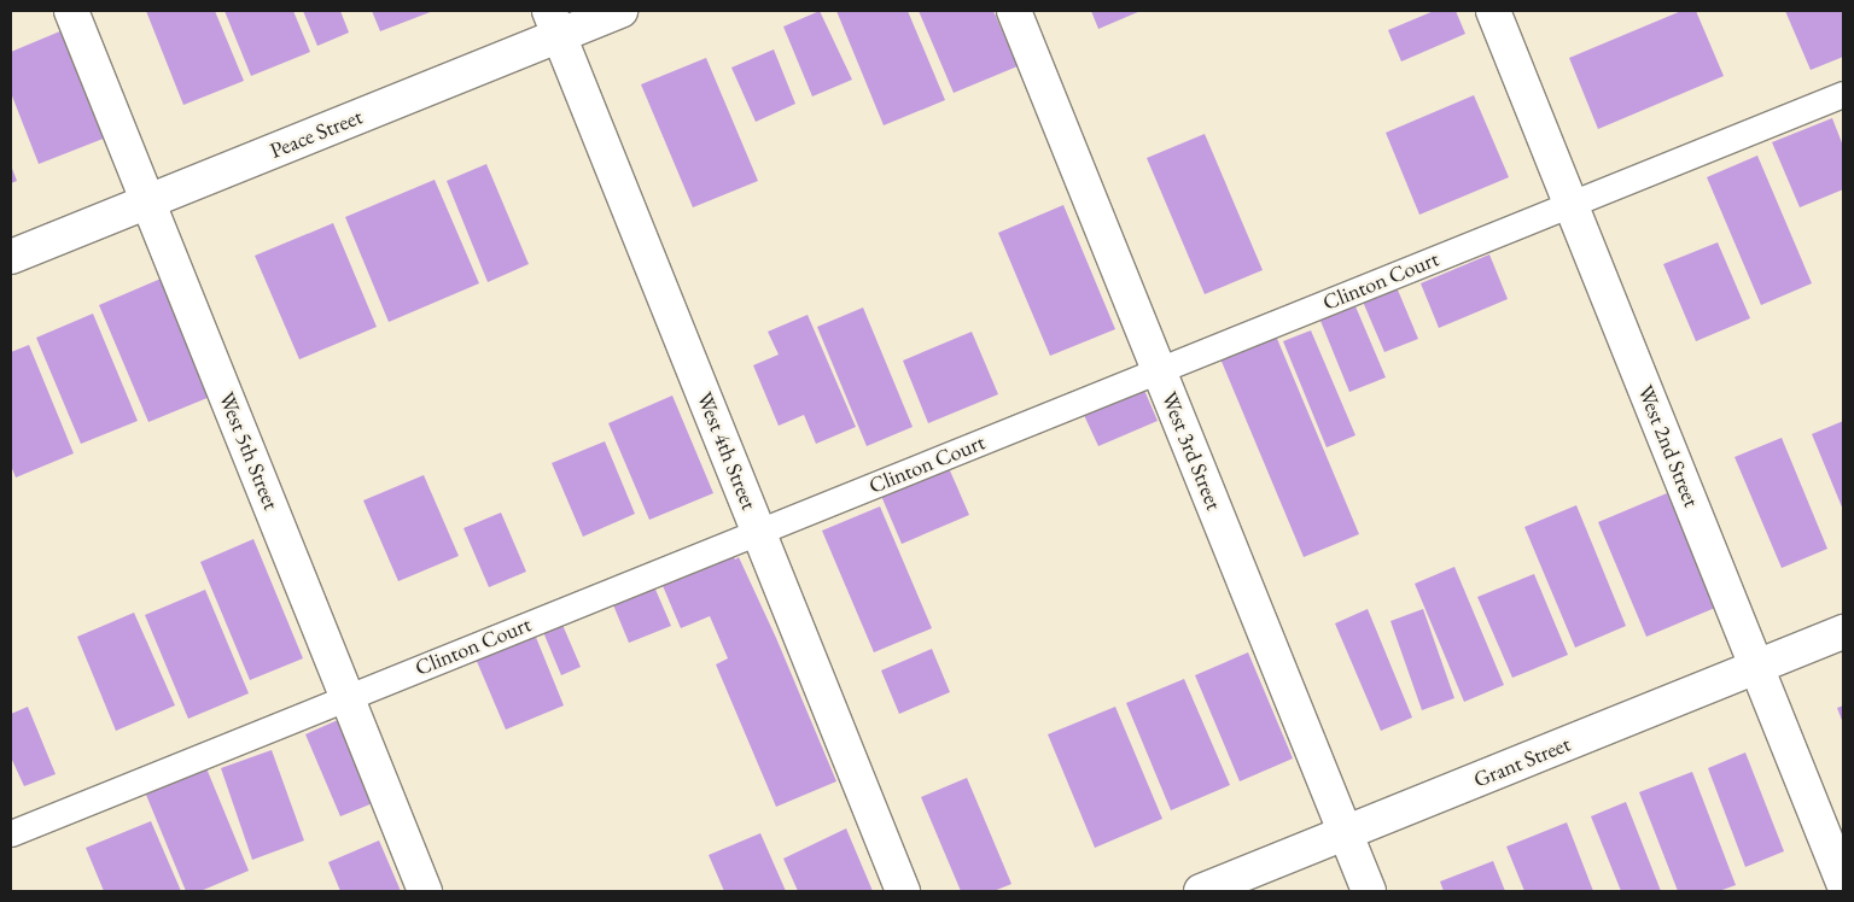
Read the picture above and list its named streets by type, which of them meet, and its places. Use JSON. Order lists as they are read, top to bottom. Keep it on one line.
{"streets":{"street":["Peace Street","West 2nd Street","West 5th Street","West 4th Street","West 3rd Street","Grant Street"],"lane":["Clinton Court"]},"crossings":[["Peace Street","West 5th Street"],["Peace Street","West 4th Street"],["Clinton Court","West 2nd Street"],["Clinton Court","West 5th Street"],["Clinton Court","West 4th Street"],["Clinton Court","West 3rd Street"],["West 2nd Street","Grant Street"],["West 3rd Street","Grant Street"]]}
